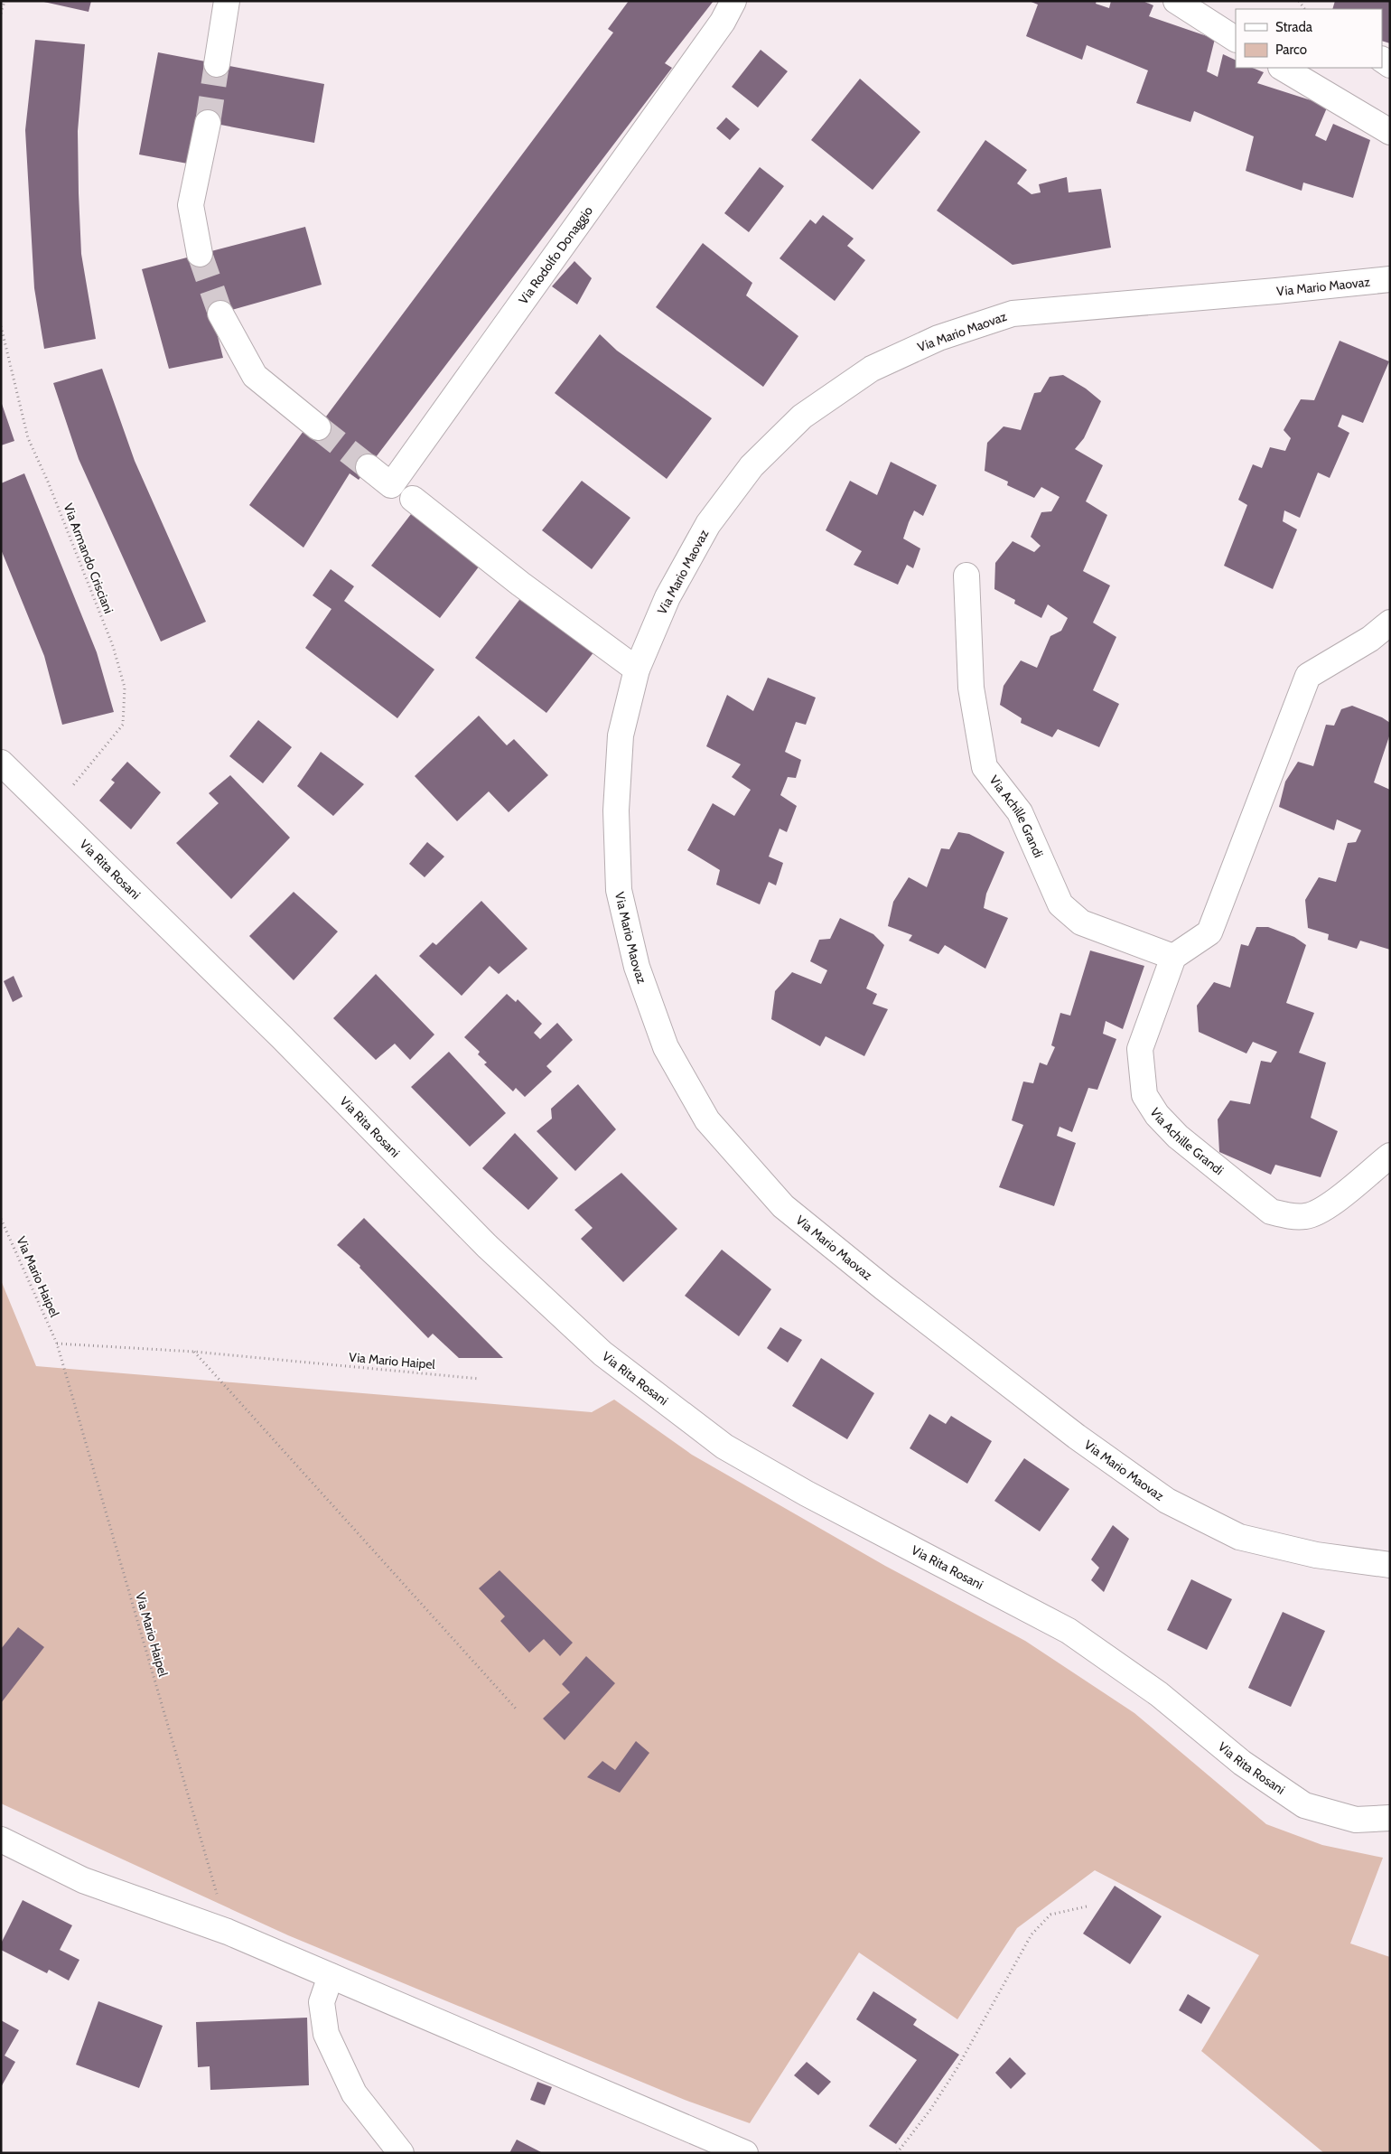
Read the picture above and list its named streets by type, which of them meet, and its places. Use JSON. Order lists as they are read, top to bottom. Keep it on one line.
{"streets":{"street":["Via Rodolfo Donaggio","Via Mario Maovaz","Via Achille Grandi","Via Rita Rosani"],"path":["Via Armando Crisciani","Via Mario Haipel"]},"legend":["Strada","Parco"]}
